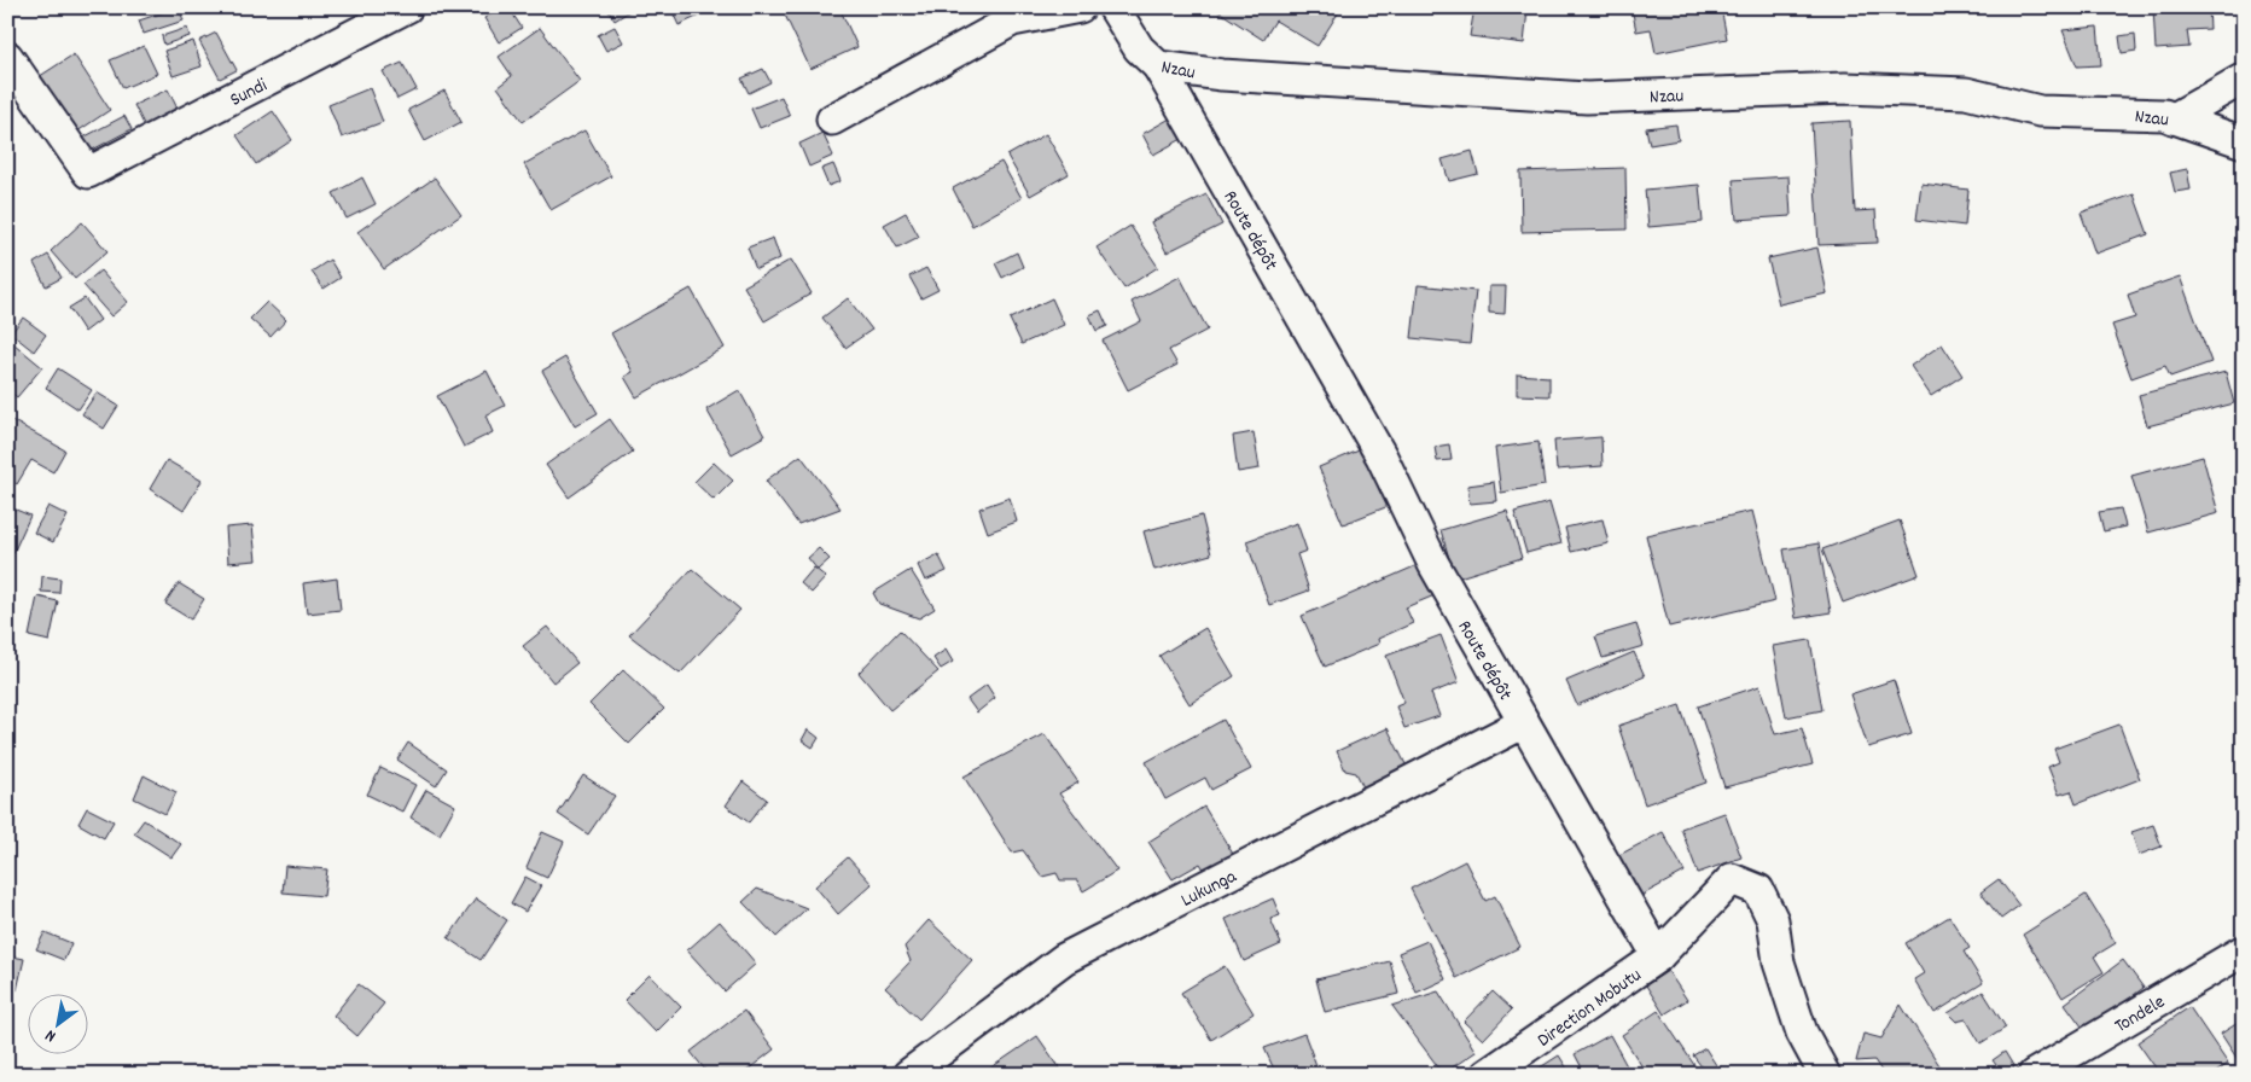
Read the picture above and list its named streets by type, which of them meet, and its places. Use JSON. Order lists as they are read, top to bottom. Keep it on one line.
{"streets":{"street":["Nzau","Sundi","Route dépôt","Lukunga","Direction Mobutu","Tondele"]},"crossings":[["Nzau","Route dépôt"],["Route dépôt","Lukunga"],["Route dépôt","Direction Mobutu"]],"north":"bottom left"}
